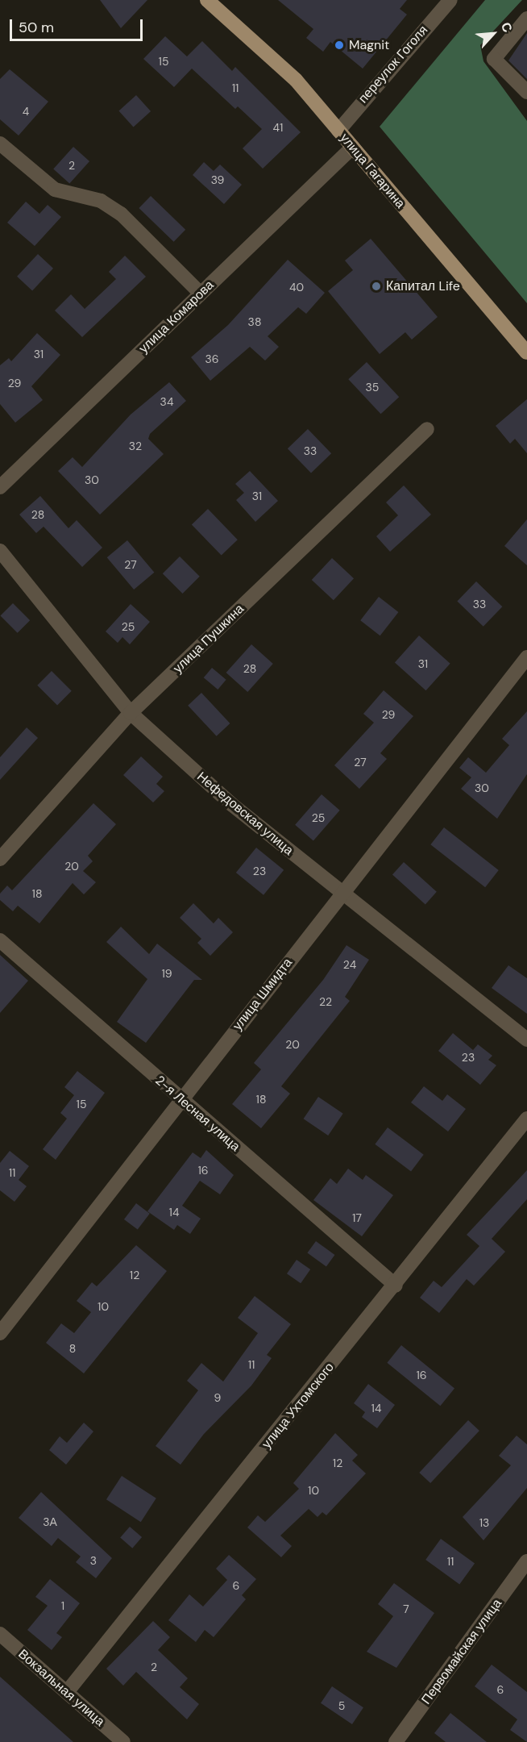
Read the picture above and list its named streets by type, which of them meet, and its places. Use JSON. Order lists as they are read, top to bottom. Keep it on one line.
{"streets":{"main road":["улица Гагарина"],"street":["переулок Гоголя","улица Комарова","улица Пушкина","Нефедовская улица","улица Шмидта","2-я Лесная улица","улица Ухтомского","Первомайская улица","Вокзальная улица"]},"crossings":[["переулок Гоголя","улица Гагарина"],["улица Гагарина","улица Комарова"],["улица Пушкина","Нефедовская улица"],["Нефедовская улица","улица Шмидта"],["улица Шмидта","2-я Лесная улица"],["2-я Лесная улица","улица Ухтомского"],["улица Ухтомского","Вокзальная улица"]],"places":["Magnit","Капитал Life"],"house_numbers":["15","11","4","41","2","39","40","38","31","36","29","35","34","32","33","30","31","28","27","33","25","31","28","29","27","30","25","20","23","18","24","19","22","20","23","18","15","16","11","14","17","12","10","8","11","16","9","14","12","10","3А","13","3","11","6","1","7","2","6","5"],"scale_bar":"50 m","north":"top right"}
